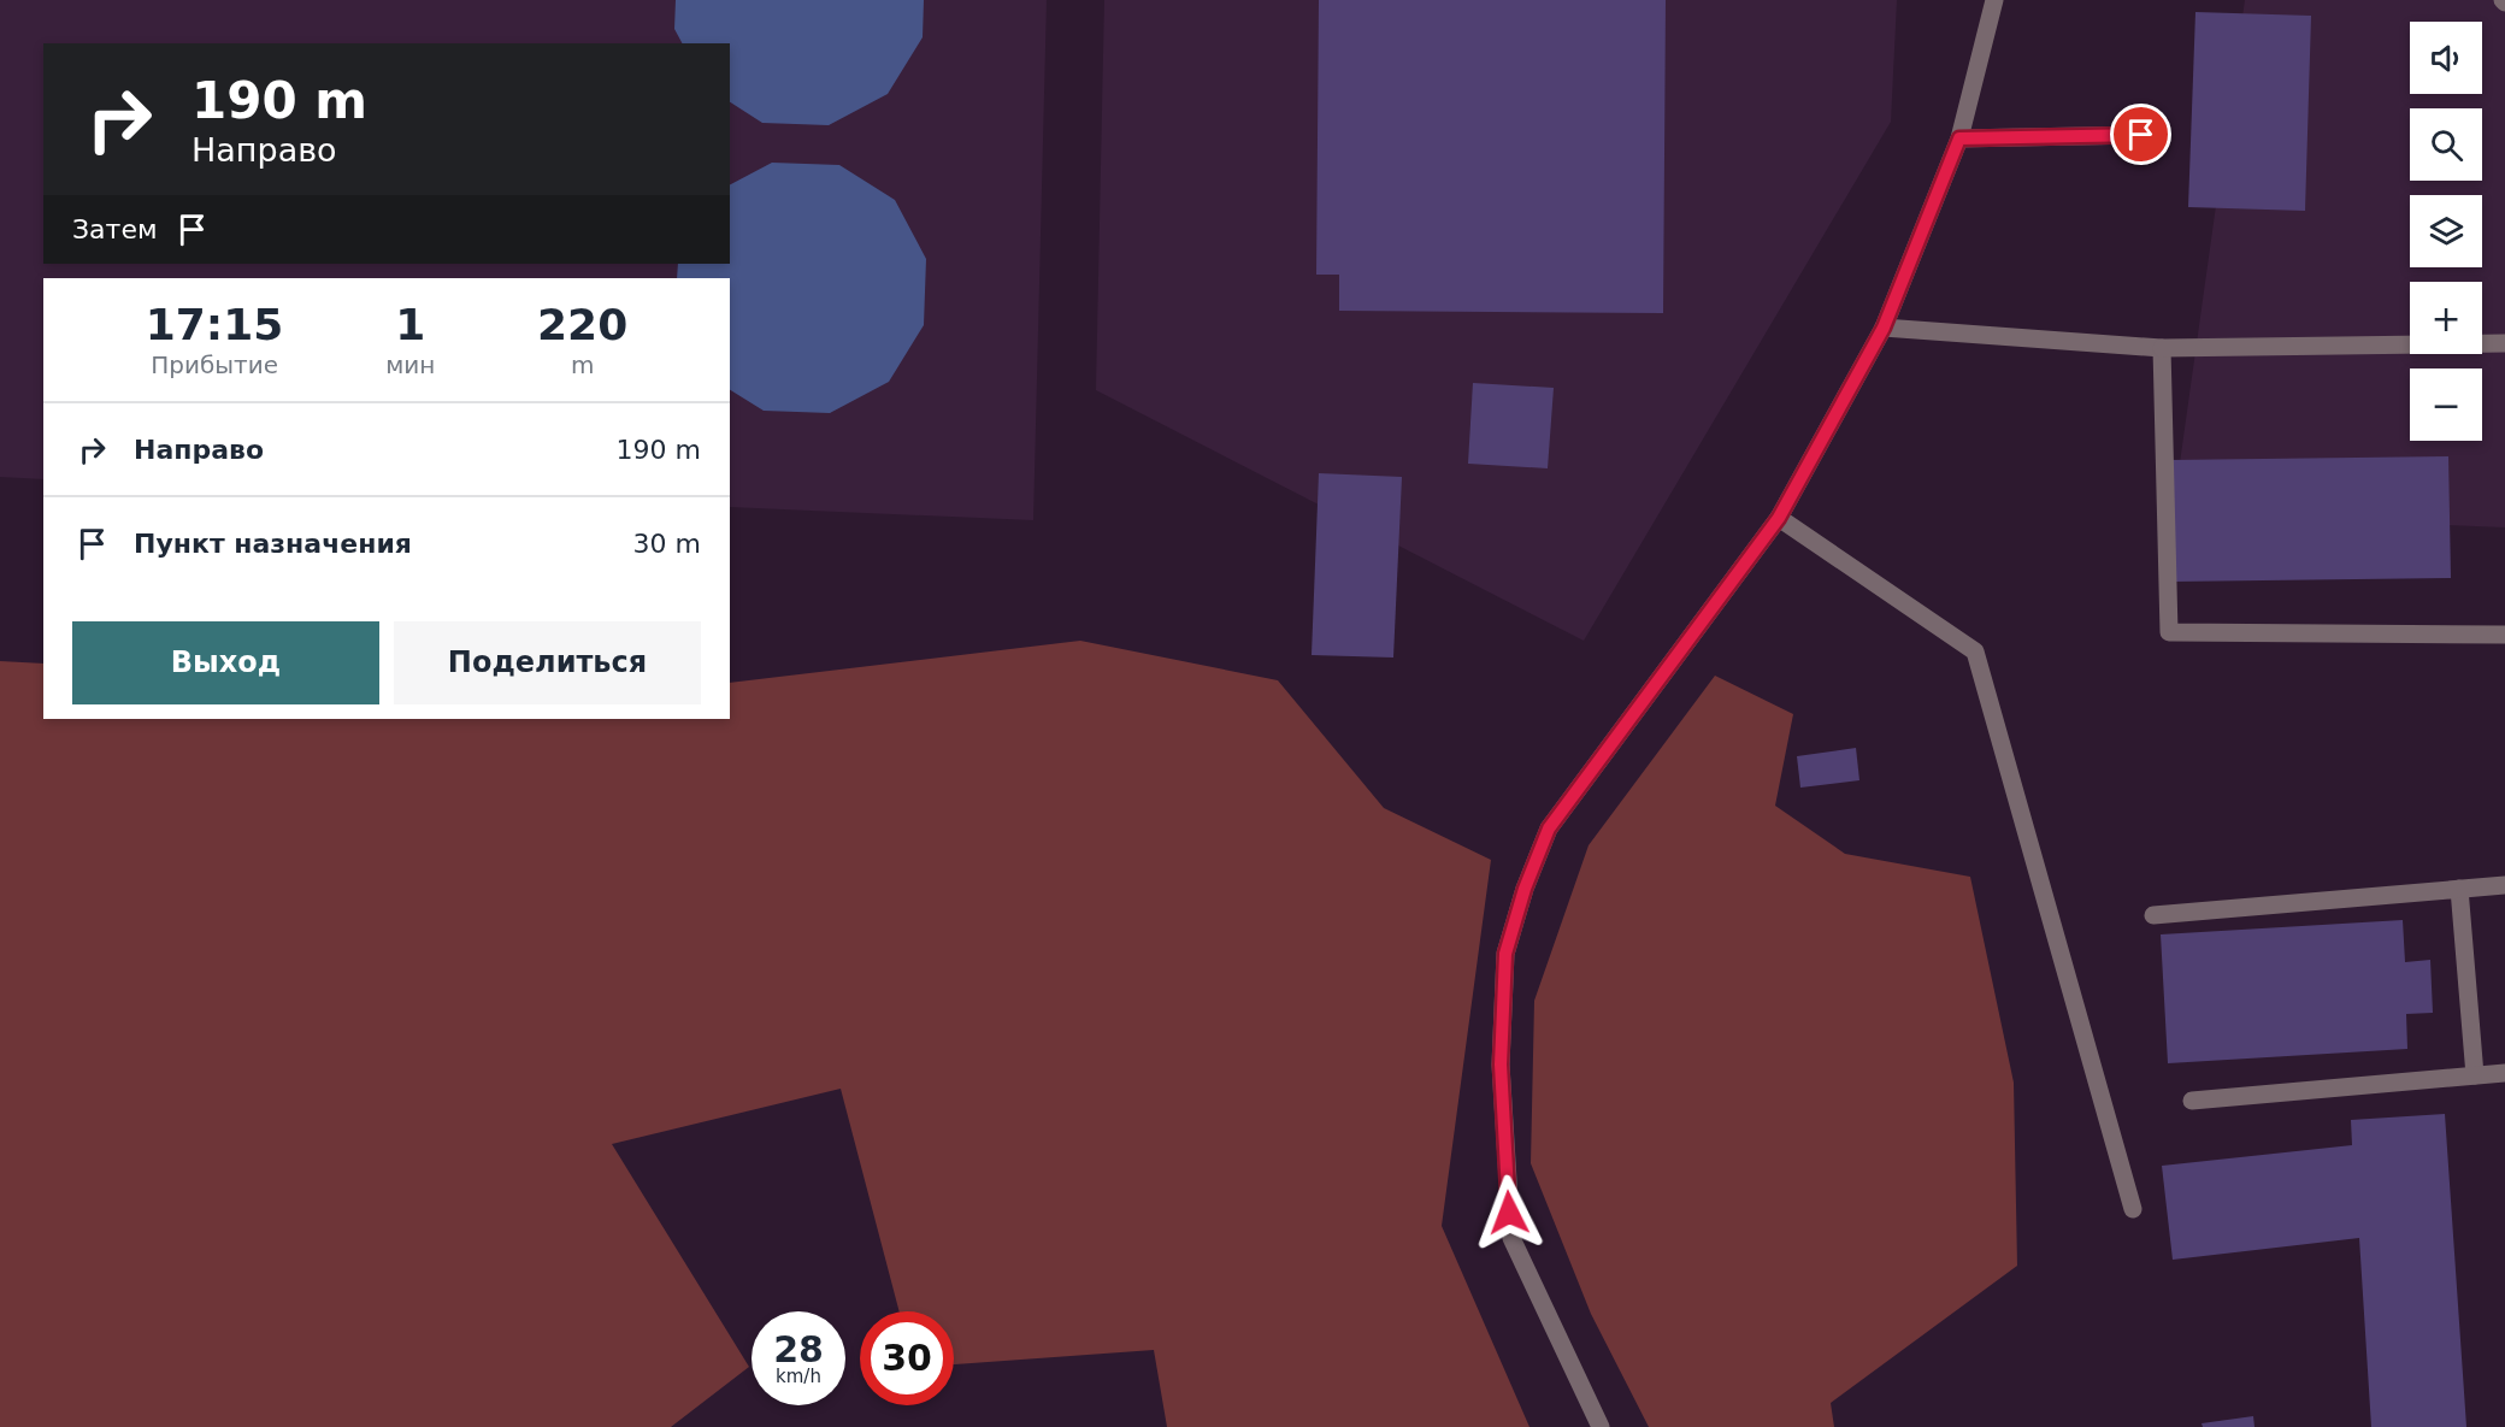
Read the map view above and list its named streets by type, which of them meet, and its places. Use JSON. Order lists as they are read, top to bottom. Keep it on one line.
{"page":{"map_buttons":["+","−"],"turn":["190 m","Направо"],"then":"Затем","eta":["17:15","Прибытие","1","мин","220","m"],"list":[{"name":"Направо","value":"190 m"},{"name":"Пункт назначения","value":"30 m"}],"buttons":["Выход","Поделиться"],"speed":"28 km/h","limit":"30"}}
